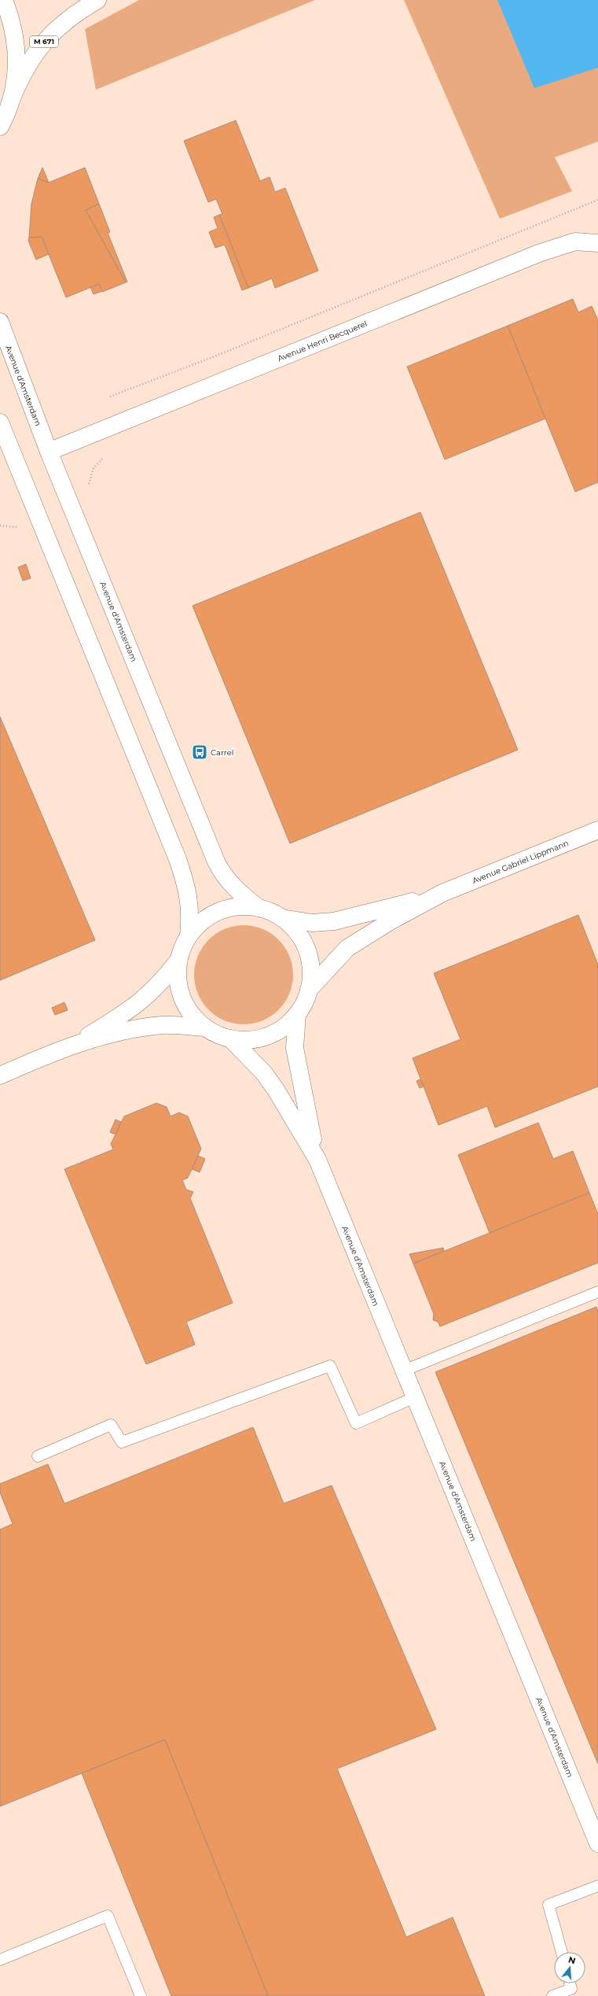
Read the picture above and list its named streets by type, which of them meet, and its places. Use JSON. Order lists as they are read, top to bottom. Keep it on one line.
{"streets":{"street":["M 671","Avenue Henri Becquerel","Avenue d'Amsterdam","Avenue Gabriel Lippmann"]},"crossings":[["Avenue Henri Becquerel","Avenue d'Amsterdam"]],"places":{"bus stop":["Carrel"]},"north":"top"}
